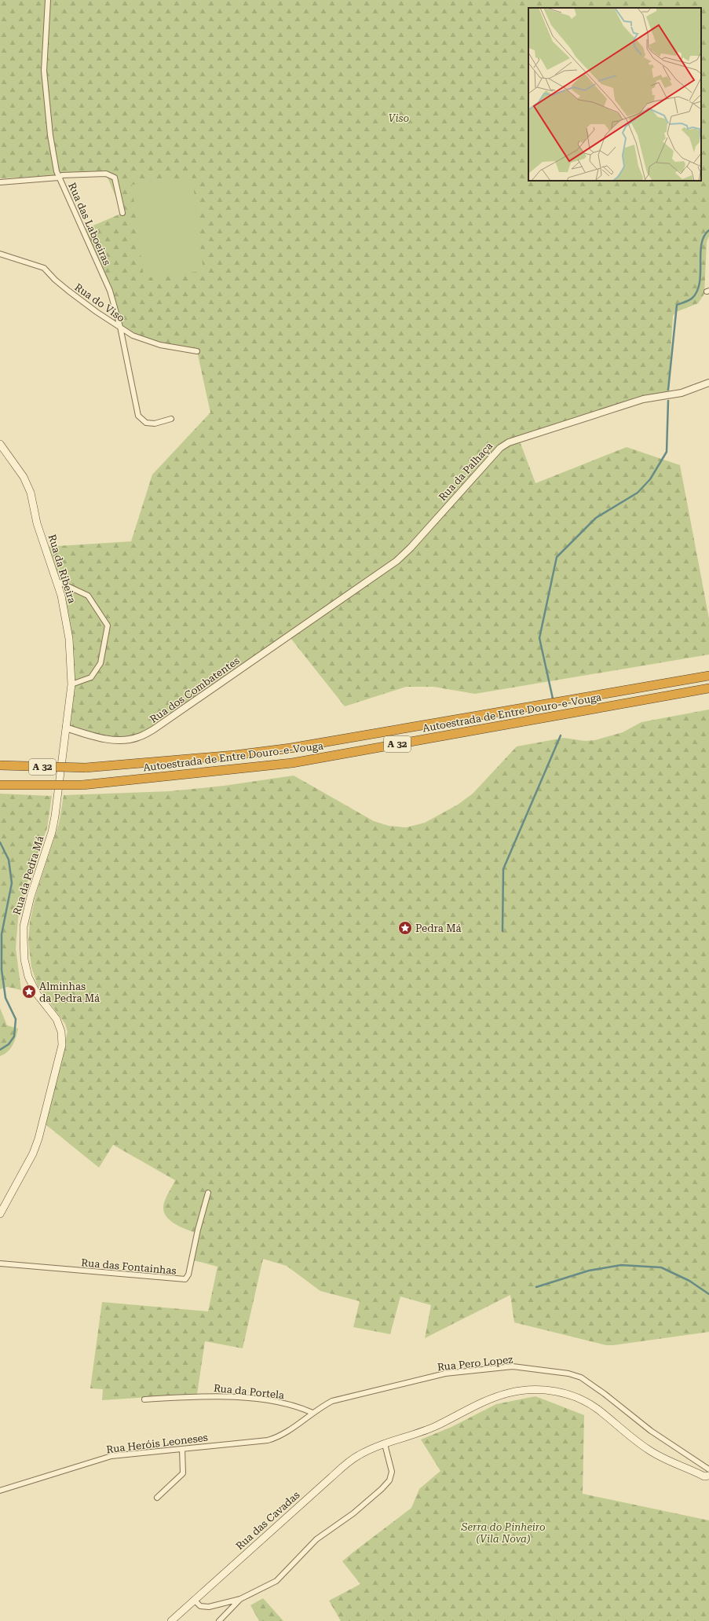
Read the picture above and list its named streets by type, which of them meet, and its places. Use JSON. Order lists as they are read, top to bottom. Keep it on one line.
{"streets":{"highway":["Autoestrada de Entre Douro-e-Vouga","A 32"],"main road":["Rua da Ribeira","Rua da Pedra Má","Rua das Cavadas"],"street":["Rua das Laboeiras","Rua do Viso","Rua da Palhaça","Rua dos Combatentes","Rua das Fontainhas","Rua Pero Lopez","Rua da Portela","Rua Heróis Leoneses"]},"crossings":[["Rua das Laboeiras","Rua do Viso"],["Rua da Palhaça","Rua dos Combatentes"],["Rua da Ribeira","Rua dos Combatentes"],["Rua da Ribeira","Rua da Pedra Má"],["Rua dos Combatentes","Rua da Pedra Má"],["Rua Pero Lopez","Rua da Portela"],["Rua Pero Lopez","Rua Heróis Leoneses"],["Rua da Portela","Rua Heróis Leoneses"]],"parks":["Viso","Serra do Pinheiro (Vila Nova)"],"places":{"place":["Pedra Má","Alminhas da Pedra Má"]}}
